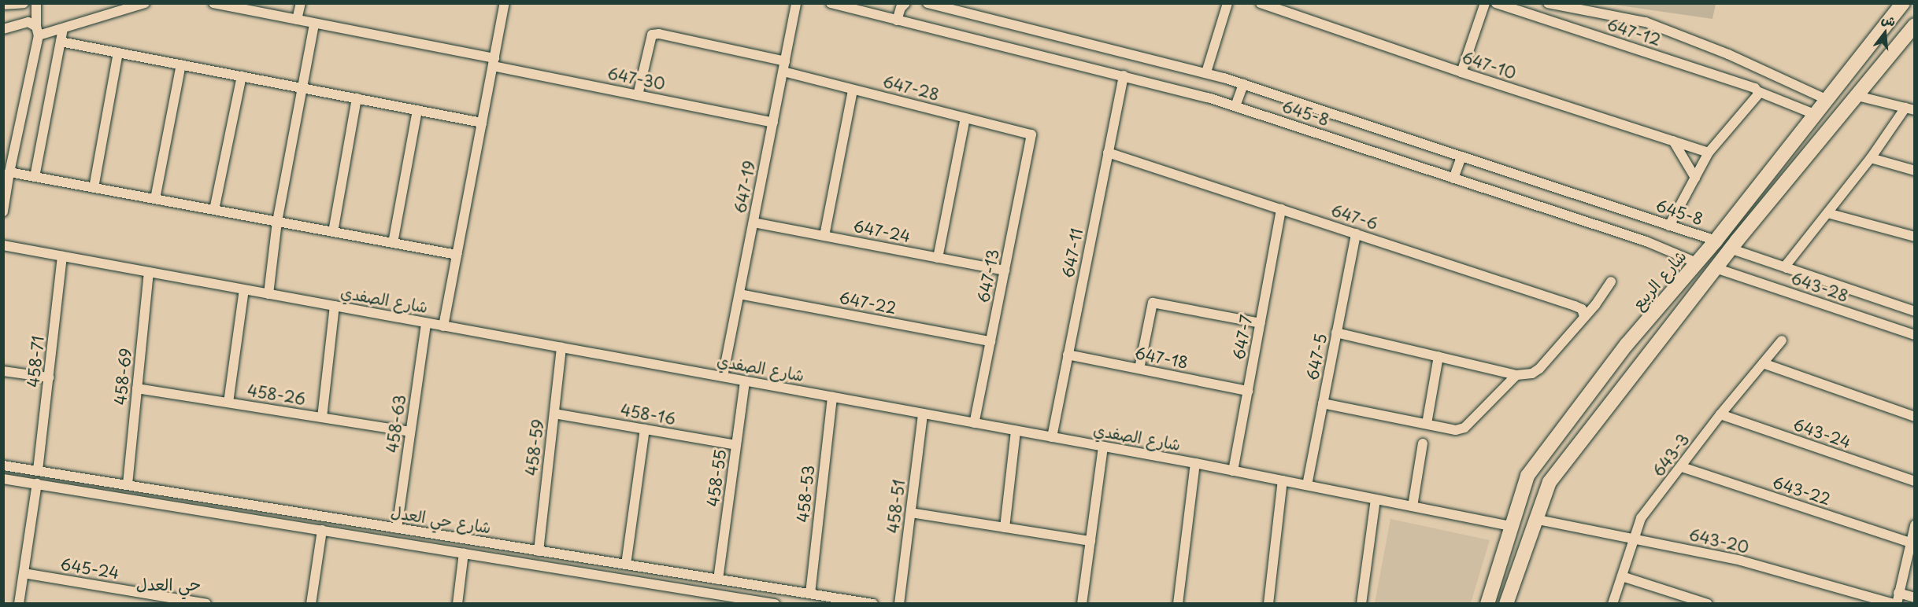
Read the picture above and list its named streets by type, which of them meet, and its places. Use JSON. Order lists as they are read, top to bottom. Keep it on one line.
{"streets":{"main road":["شارع الربيع"],"street":["647-12","647-10","647-30","647-28","645-8","647-19","647-6","647-24","647-11","647-13","643-28","شارع الصفدي","647-22","647-7","647-5","647-18","458-71","458-69","458-26","458-16","458-63","643-24","458-59","643-3","458-55","643-22","458-53","458-51","شارع حي العدل","643-20","645-24"]},"crossings":[["647-12","شارع الربيع"],["647-30","647-19"],["647-28","647-19"],["647-28","647-13"],["645-8","647-11"],["645-8","شارع الربيع"],["647-19","647-24"],["647-19","شارع الصفدي"],["647-19","647-22"],["647-6","647-11"],["647-6","647-7"],["647-6","647-5"],["647-24","647-13"],["647-11","شارع الصفدي"],["647-11","647-18"],["647-13","شارع الصفدي"],["647-13","647-22"],["شارع الربيع","شارع الصفدي"],["شارع الصفدي","647-7"],["شارع الصفدي","647-5"],["شارع الصفدي","458-71"],["شارع الصفدي","458-69"],["شارع الصفدي","458-63"],["شارع الصفدي","458-59"],["شارع الصفدي","458-55"],["شارع الصفدي","458-53"],["شارع الصفدي","458-51"],["647-7","647-18"],["458-71","شارع حي العدل"],["458-69","458-26"],["458-69","شارع حي العدل"],["458-26","458-63"],["458-16","458-59"],["458-16","458-55"],["458-63","شارع حي العدل"],["643-24","643-3"],["458-59","شارع حي العدل"],["643-3","643-22"],["643-3","643-20"],["458-55","شارع حي العدل"],["458-53","شارع حي العدل"]],"districts":["حي العدل"],"north":"top"}
